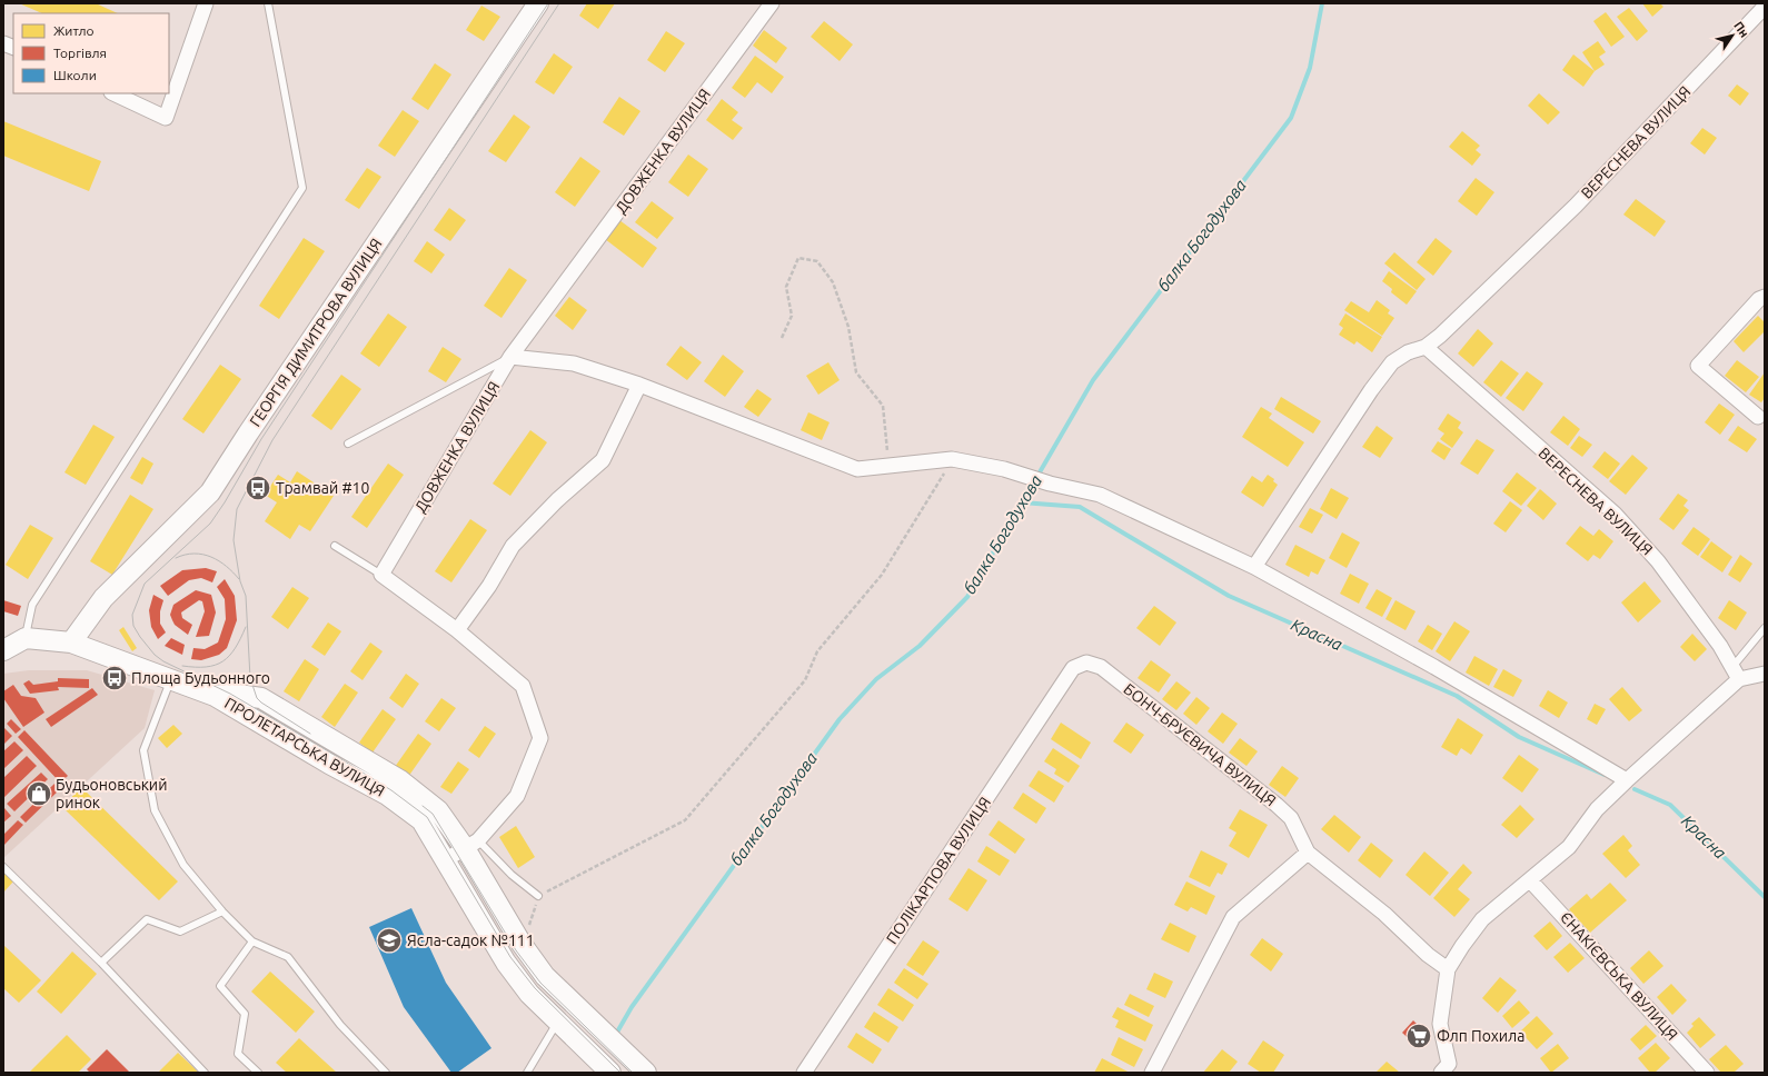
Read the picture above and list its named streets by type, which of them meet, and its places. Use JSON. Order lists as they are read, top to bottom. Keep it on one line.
{"streets":{"main road":["ГЕОРГІЯ ДИМИТРОВА ВУЛИЦЯ","ПРОЛЕТАРСЬКА ВУЛИЦЯ"],"street":["ВЕРЕСНЕВА ВУЛИЦЯ","ДОВЖЕНКА ВУЛИЦЯ","БОНЧ-БРУЄВИЧА ВУЛИЦЯ","ПОЛІКАРПОВА ВУЛИЦЯ","ЄНАКІЄВСЬКА ВУЛИЦЯ"]},"crossings":[["БОНЧ-БРУЄВИЧА ВУЛИЦЯ","ПОЛІКАРПОВА ВУЛИЦЯ"]],"water":["балка Богодухова","Красна"],"places":{"bus stop":["Трамвай #10","Площа Будьонного"],"shop":["Будьоновський ринок"],"school or university":["Ясла-садок №111"],"supermarket":["Флп Похила"]},"legend":["Житло","Торгівля","Школи"],"north":"top right"}
